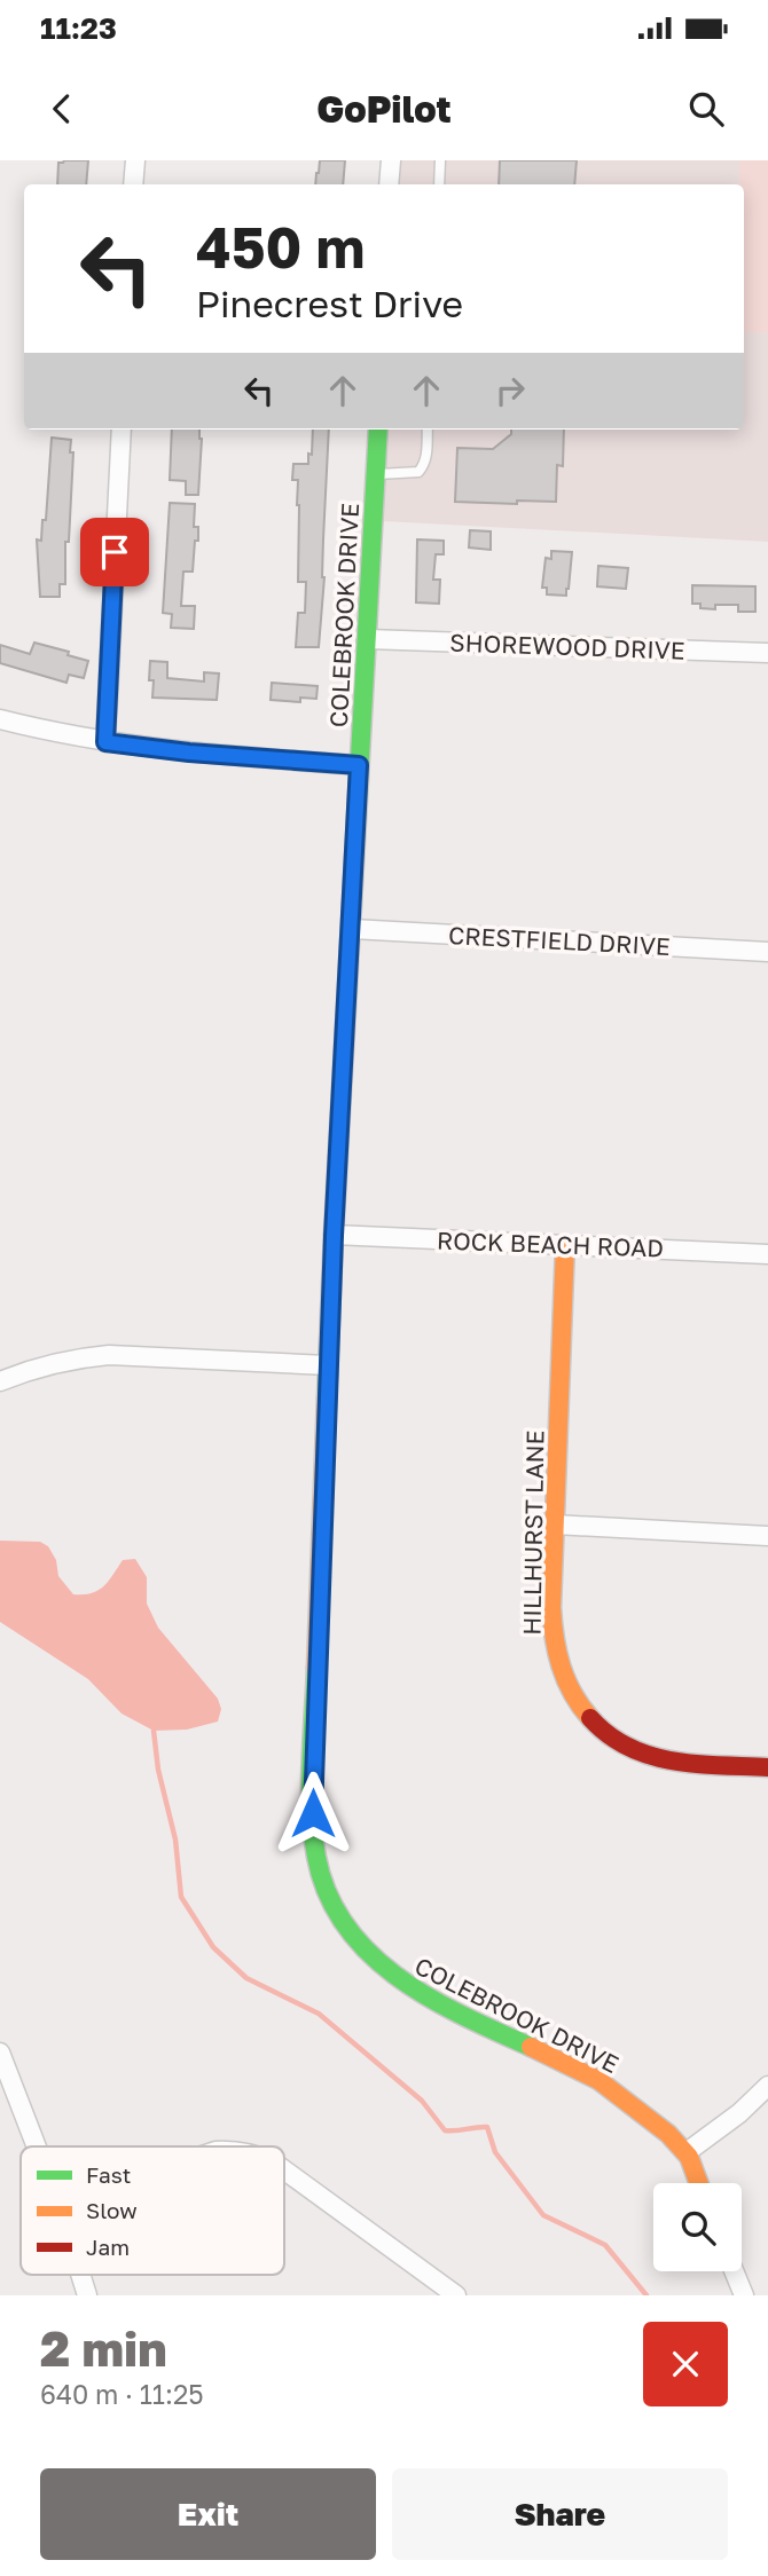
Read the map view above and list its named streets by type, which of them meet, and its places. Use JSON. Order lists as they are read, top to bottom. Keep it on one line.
{"streets":{"street":["COLEBROOK DRIVE","SHOREWOOD DRIVE","CRESTFIELD DRIVE","ROCK BEACH ROAD","HILLHURST LANE"]},"crossings":[["COLEBROOK DRIVE","SHOREWOOD DRIVE"],["COLEBROOK DRIVE","CRESTFIELD DRIVE"],["COLEBROOK DRIVE","ROCK BEACH ROAD"],["ROCK BEACH ROAD","HILLHURST LANE"]],"legend":["Fast","Slow","Jam"],"page":{"status":"11:23","header":"GoPilot","turn":["450 m","Pinecrest Drive"],"heading":["2 min","640 m · 11:25"],"buttons":["Exit","Share"]}}
